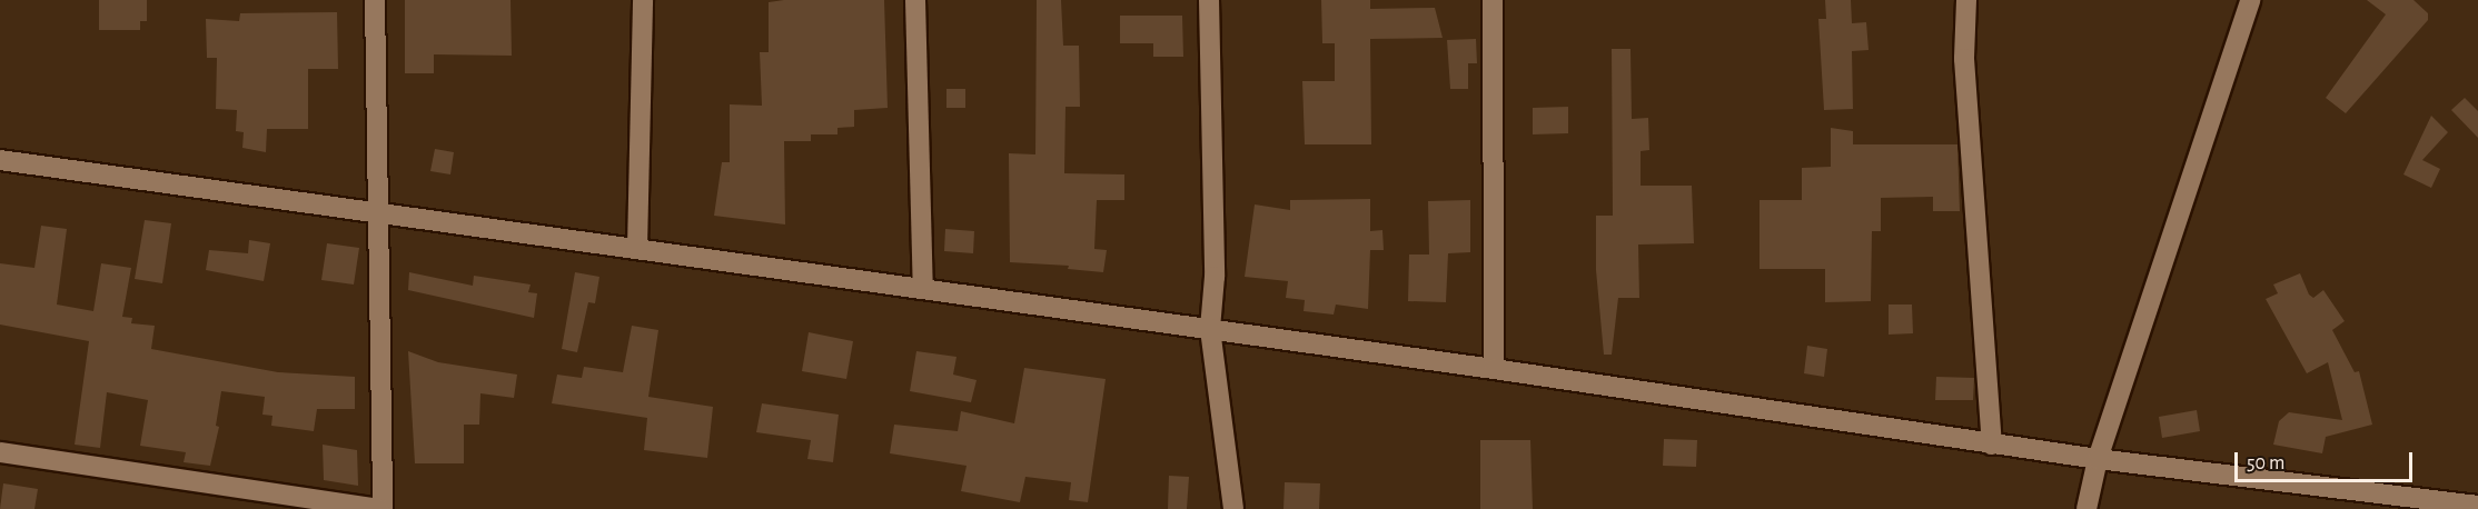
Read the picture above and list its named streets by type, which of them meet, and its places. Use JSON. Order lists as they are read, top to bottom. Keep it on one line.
{"scale_bar":"50 m"}
